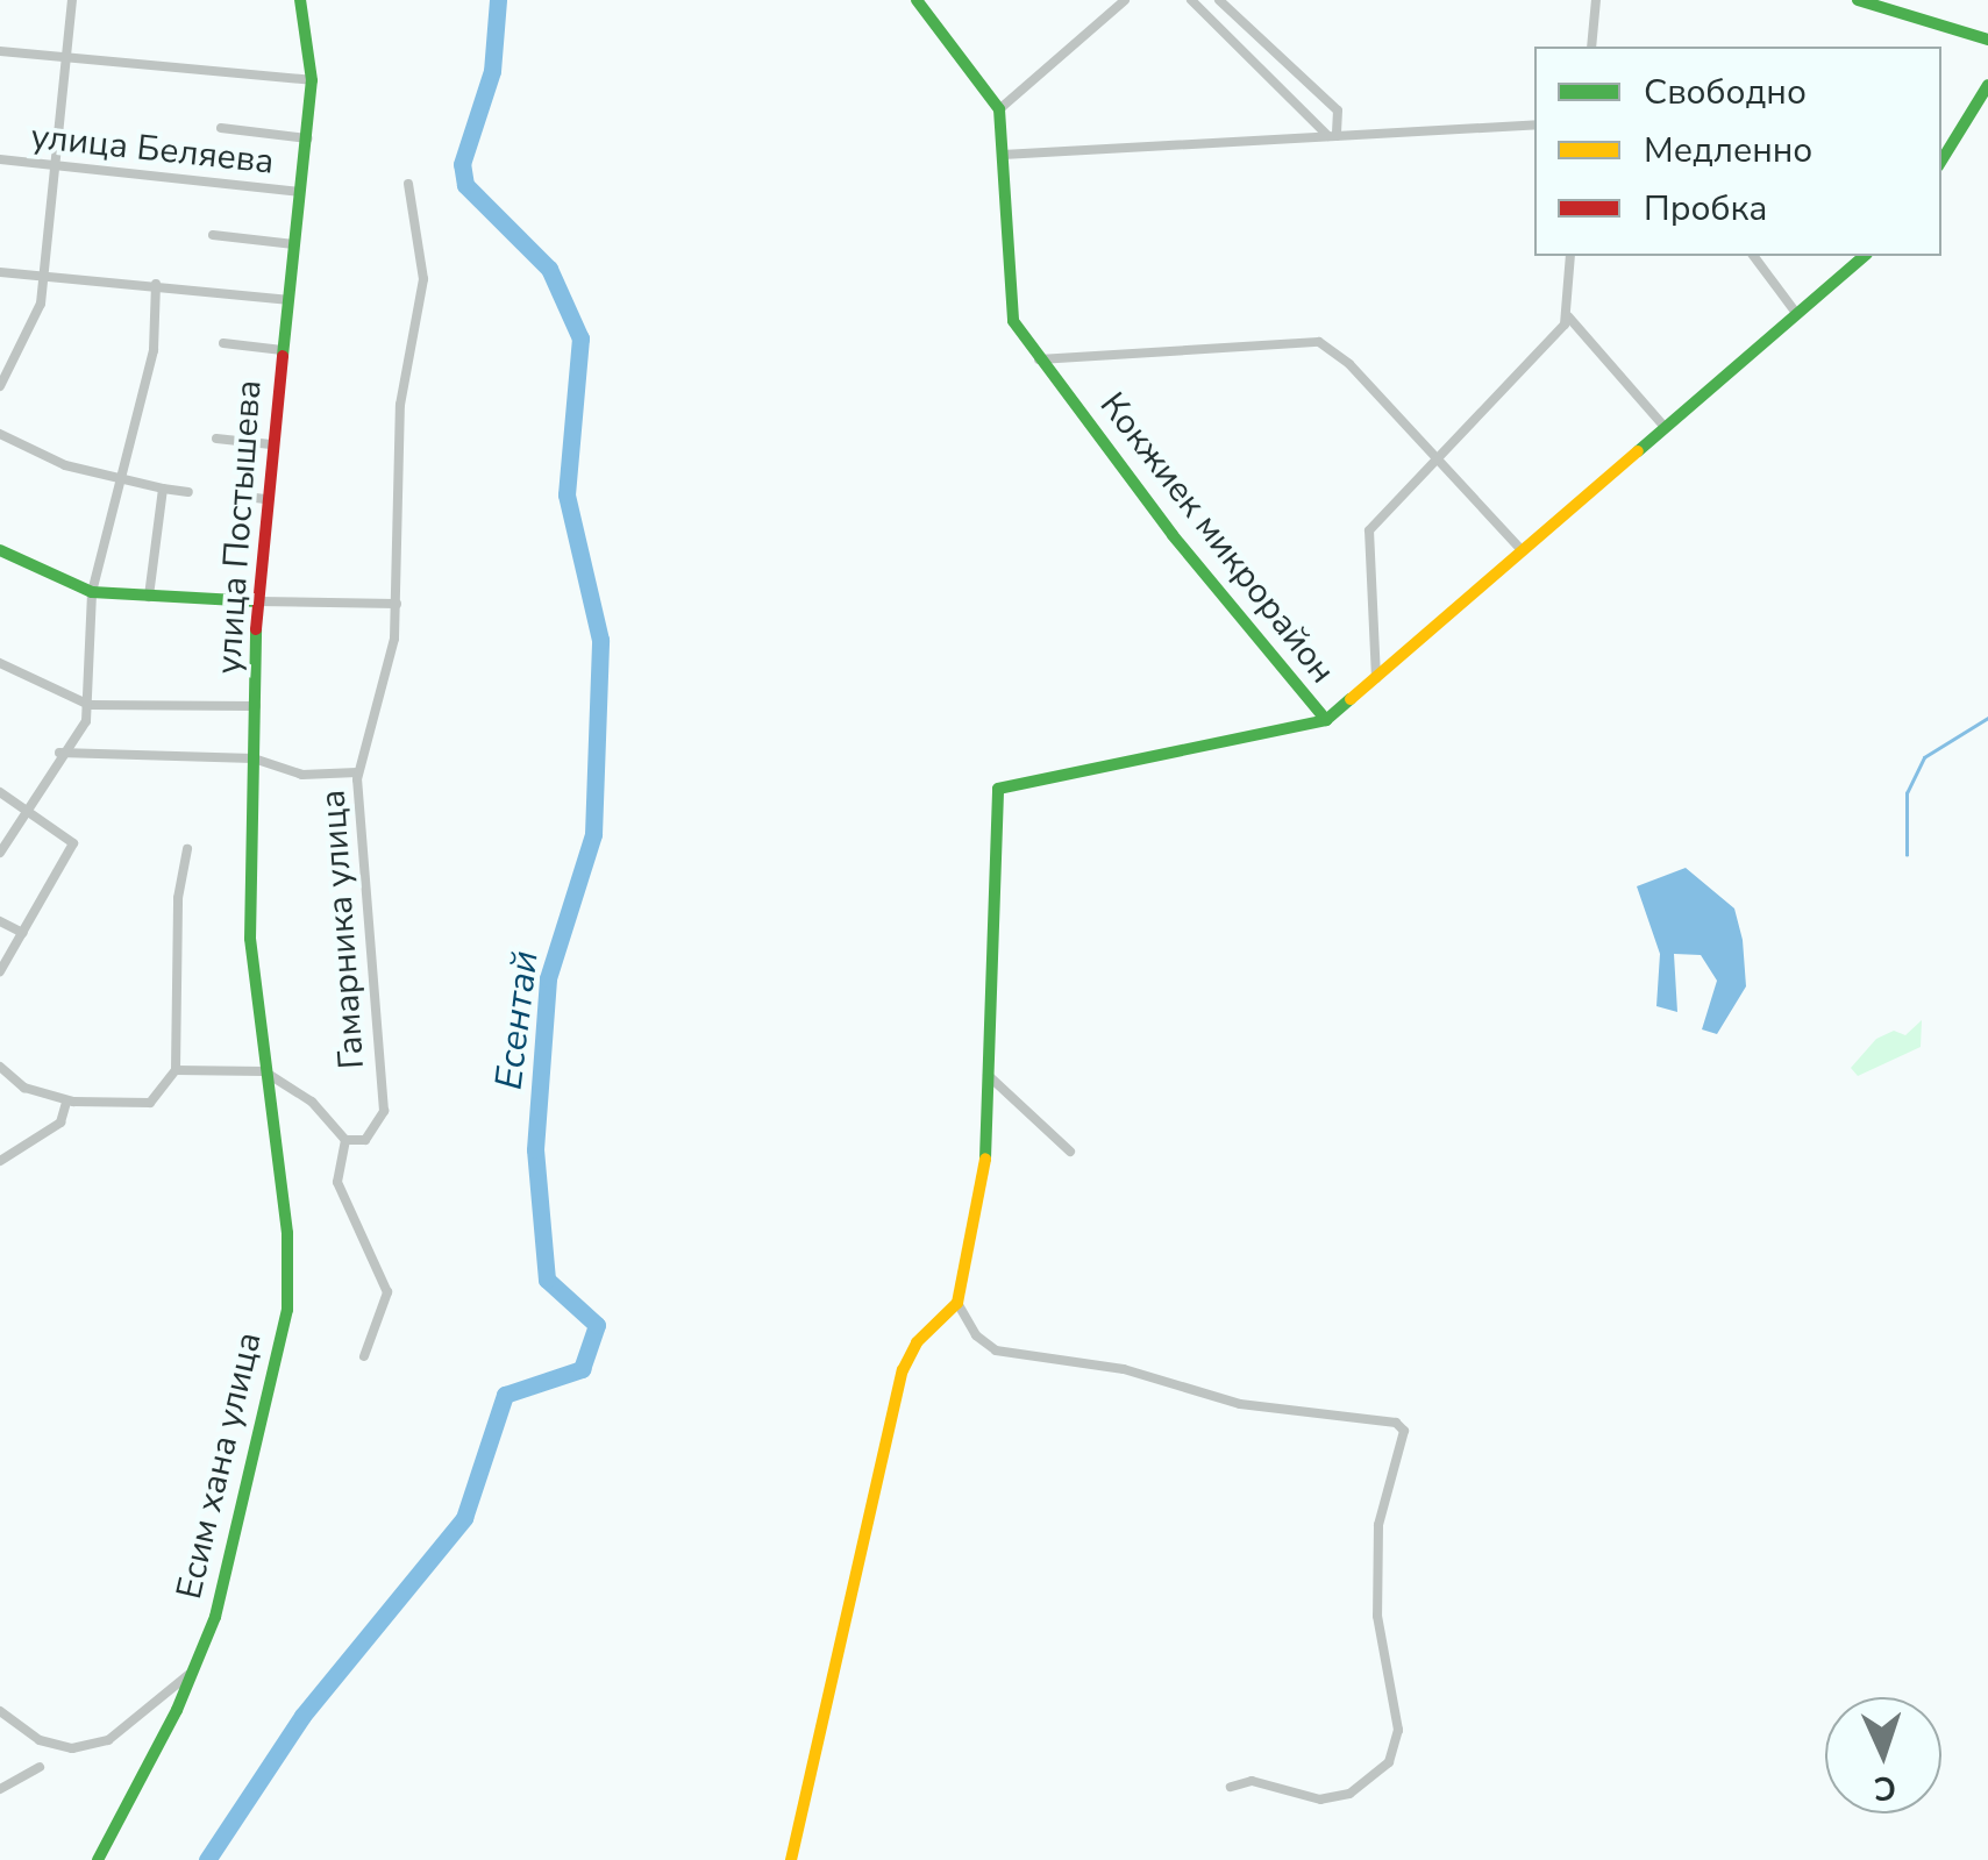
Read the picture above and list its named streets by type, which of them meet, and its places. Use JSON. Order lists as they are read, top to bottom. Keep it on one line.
{"streets":{"street":["улица Беляева","улица Постышева","Кокжиек микрорайон","Гамарника улица","Есим хана улица"]},"crossings":[["улица Беляева","улица Постышева"],["улица Постышева","Есим хана улица"]],"water":["Есентай"],"legend":["Свободно","Медленно","Пробка"],"north":"bottom"}
